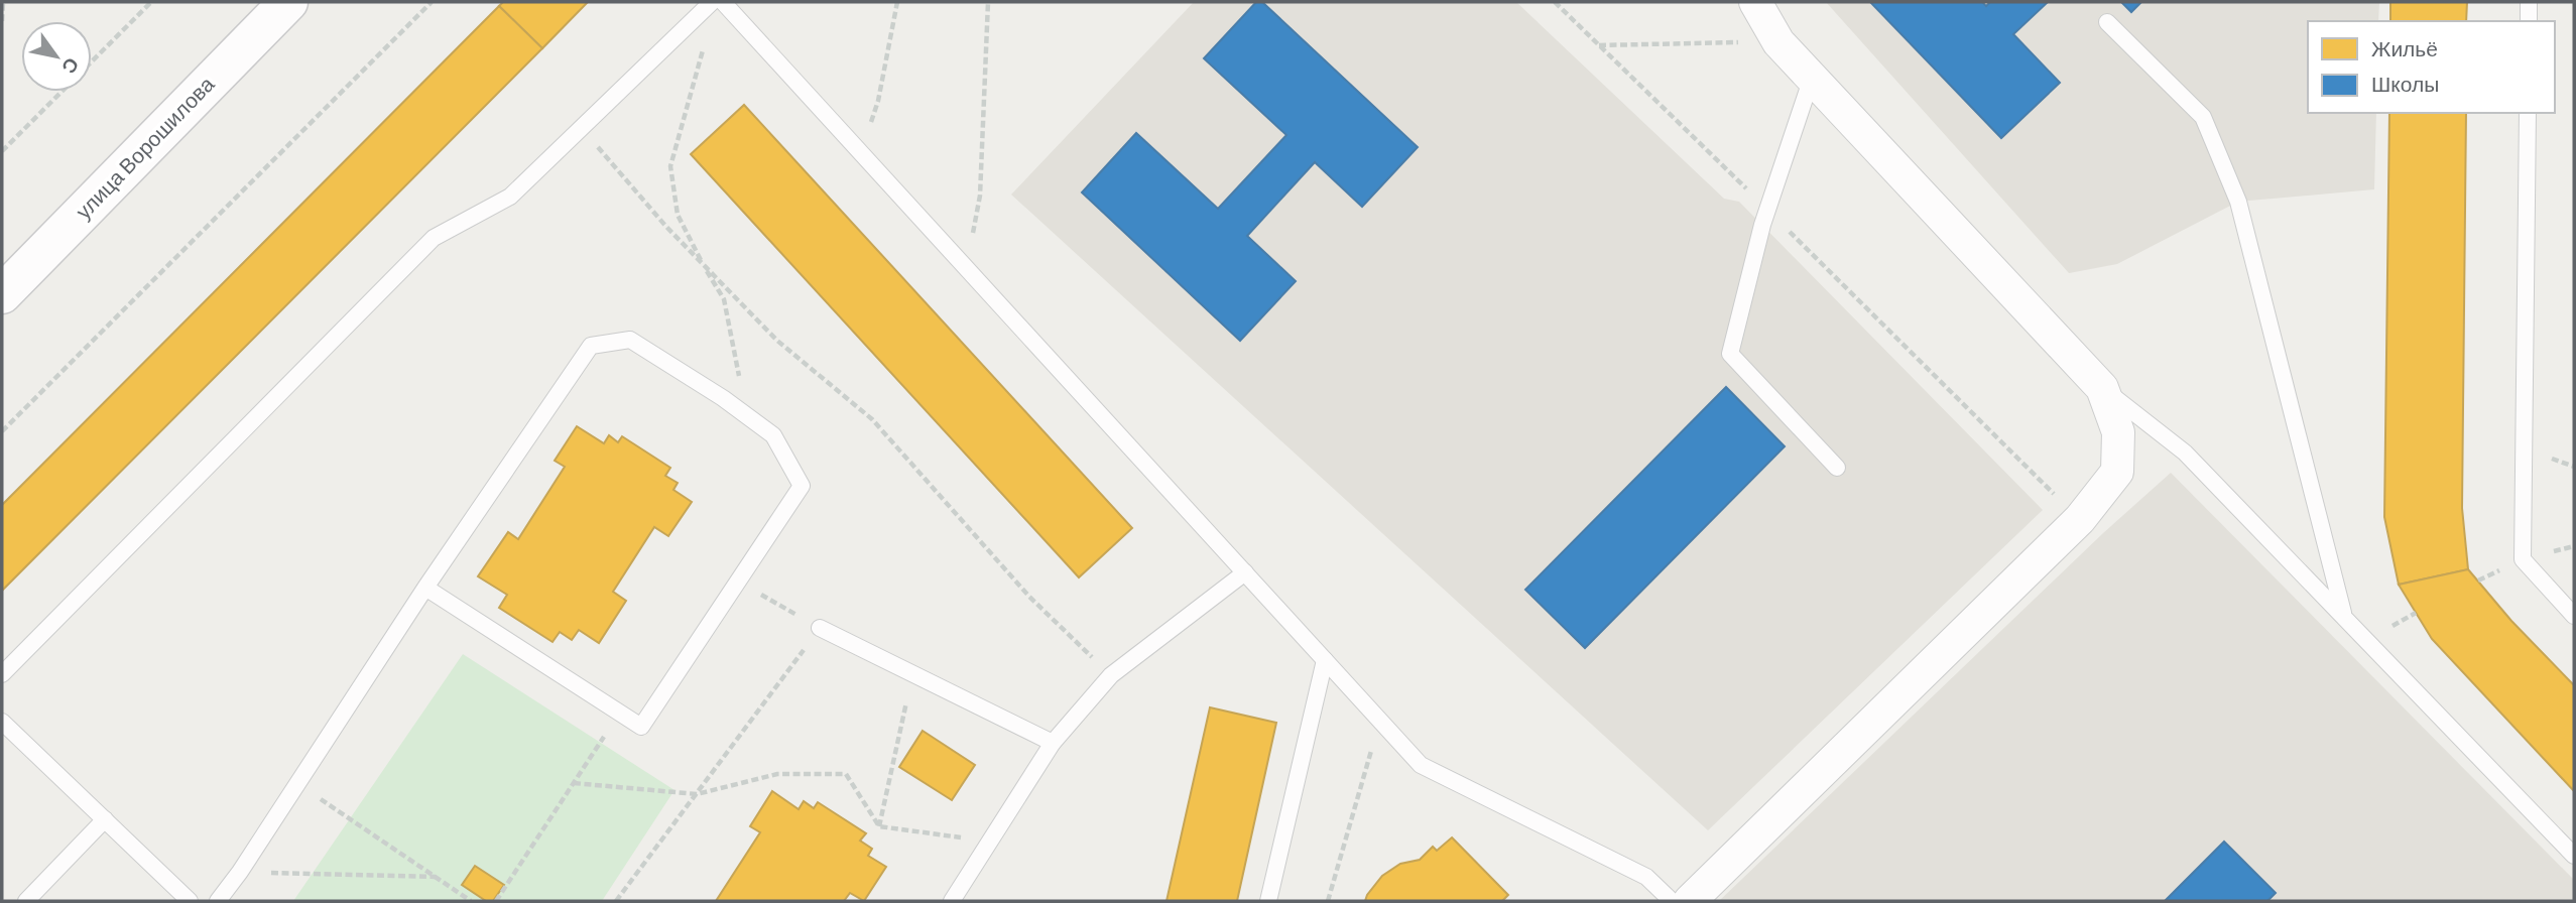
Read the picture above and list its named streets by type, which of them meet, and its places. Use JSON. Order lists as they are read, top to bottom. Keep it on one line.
{"streets":{"main road":["улица Ворошилова"]},"legend":["Жильё","Школы"],"north":"bottom right"}
